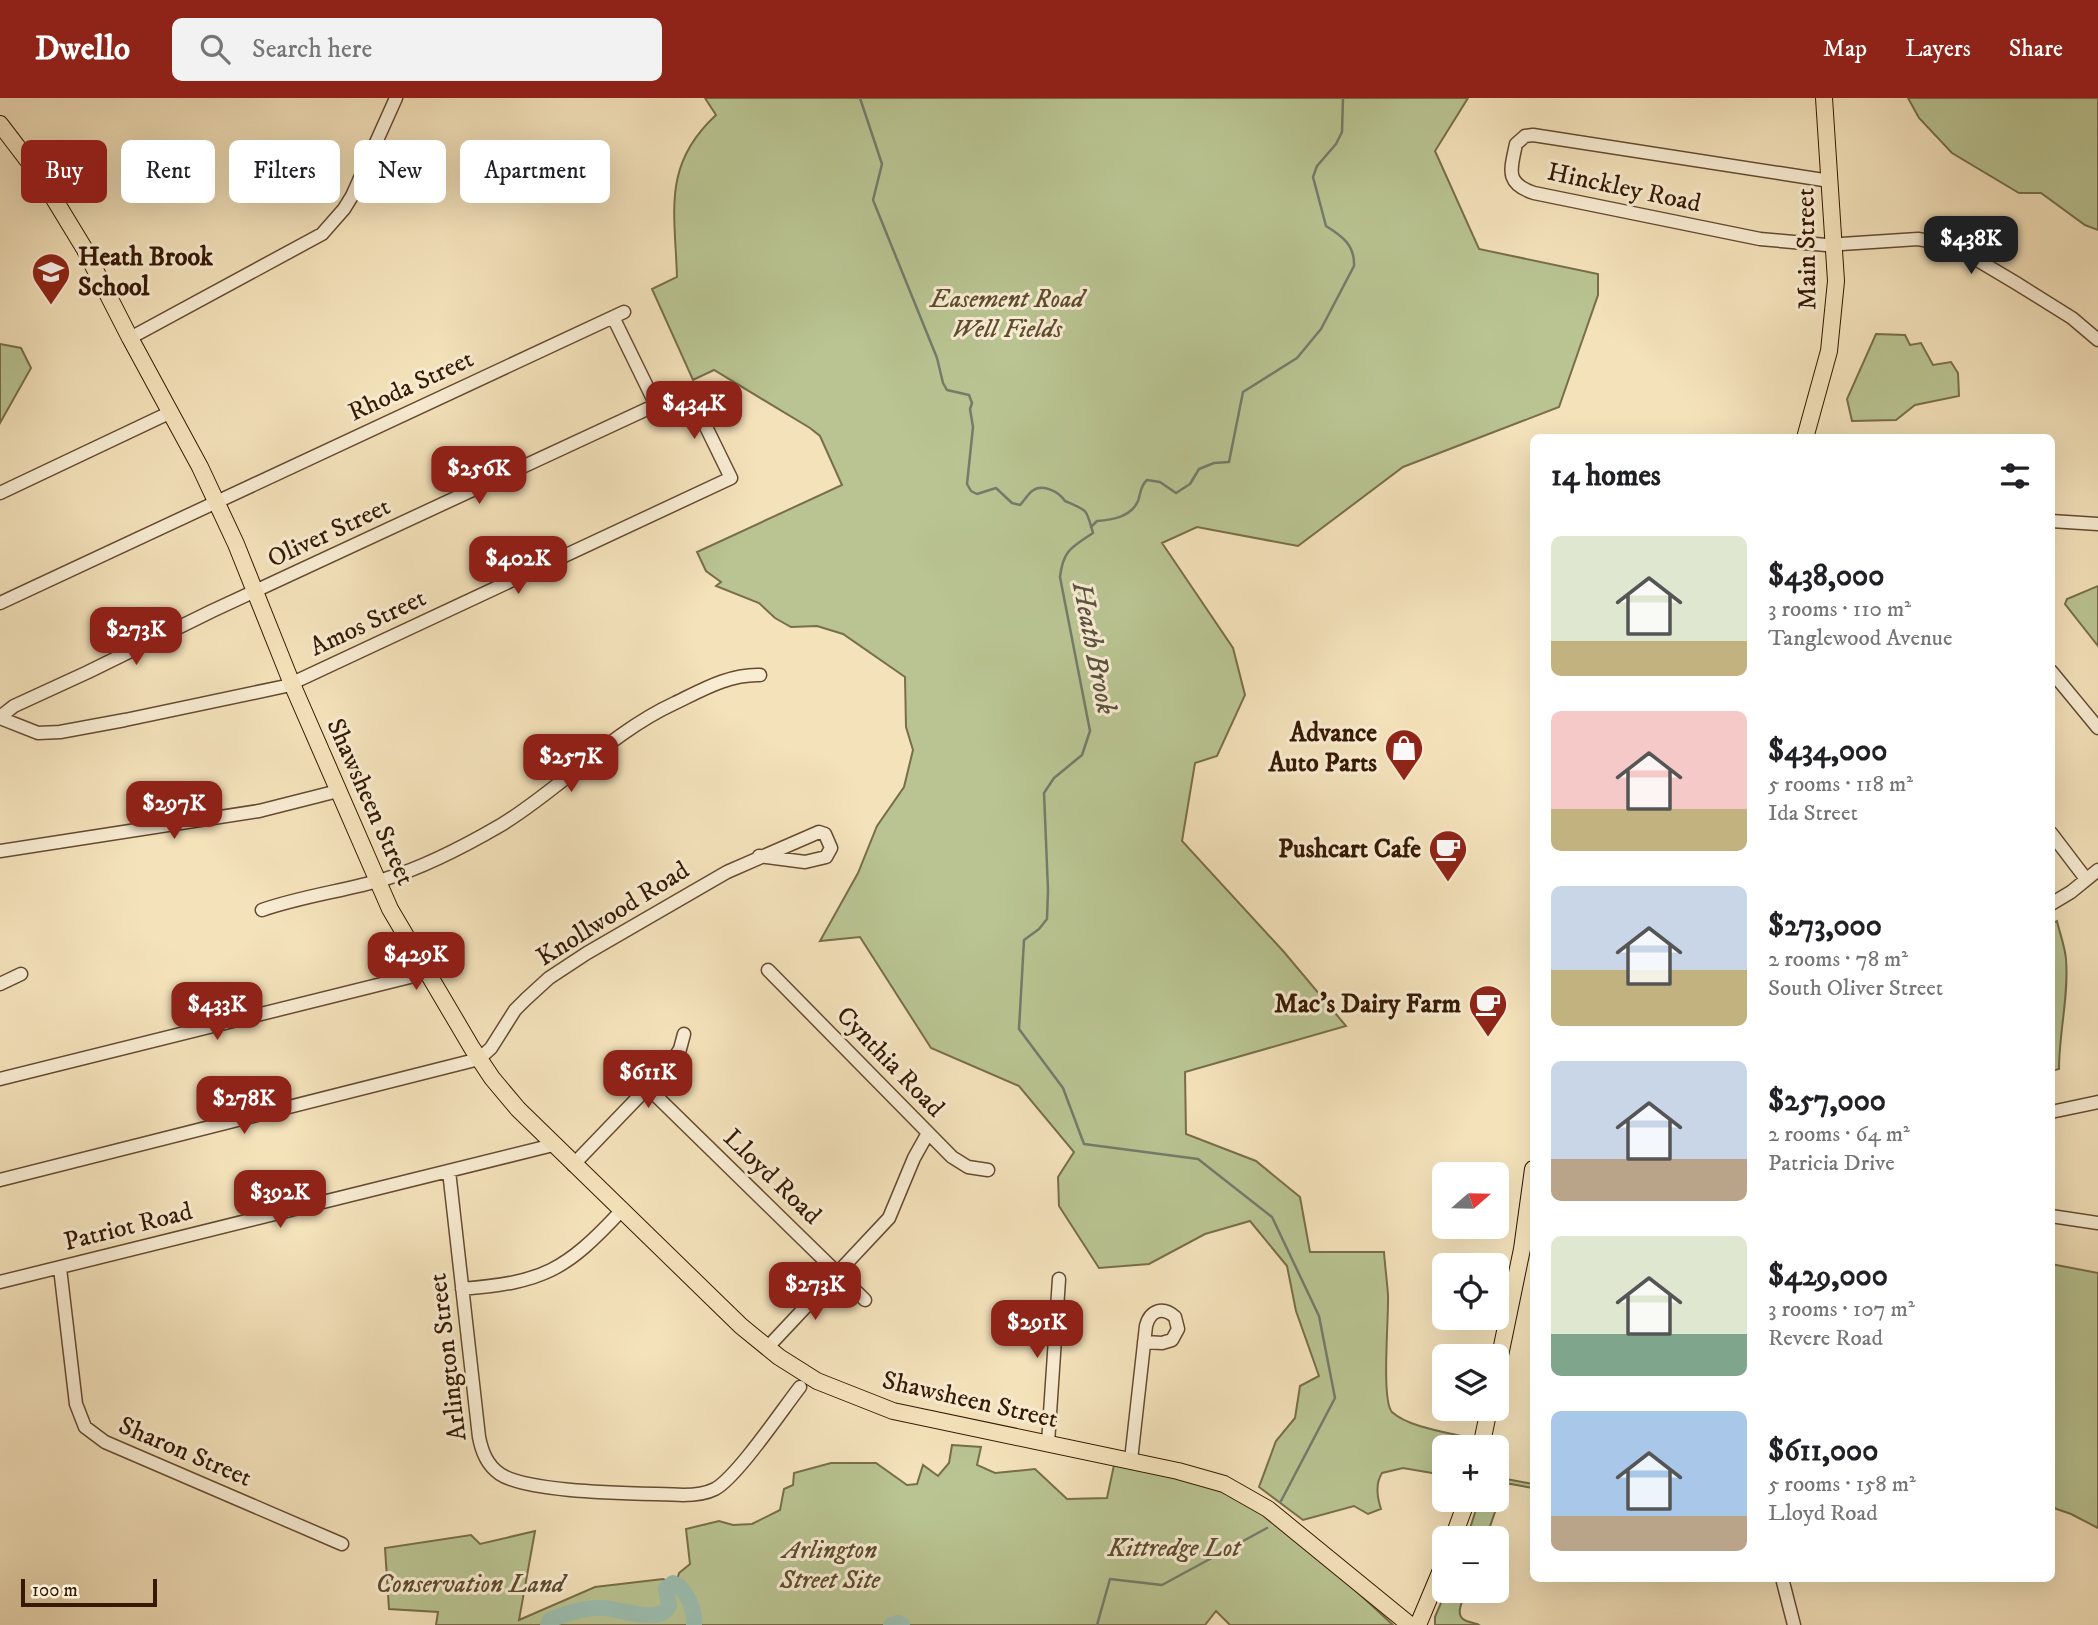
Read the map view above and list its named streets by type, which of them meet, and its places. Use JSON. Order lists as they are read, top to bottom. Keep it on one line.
{"streets":{"main road":["Main Street","Shawsheen Street"],"street":["Hinckley Road","Rhoda Street","Oliver Street","Amos Street","Knollwood Road","Cynthia Road","Lloyd Road","Patriot Road","Arlington Street","Sharon Street"]},"crossings":[["Hinckley Road","Main Street"],["Rhoda Street","Oliver Street"],["Rhoda Street","Shawsheen Street"],["Oliver Street","Amos Street"],["Oliver Street","Shawsheen Street"],["Amos Street","Shawsheen Street"],["Shawsheen Street","Knollwood Road"],["Shawsheen Street","Patriot Road"],["Patriot Road","Arlington Street"],["Patriot Road","Sharon Street"]],"water":["Heath Brook"],"parks":["Easement Road Well Fields","Kittredge Lot","Arlington Street Site","Conservation Land"],"places":{"school or university":["Heath Brook School"],"shop":["Advance Auto Parts"],"cafe":["Pushcart Cafe","Mac's Dairy Farm"]},"scale_bar":"100 m","north":"right","page":{"header":"Dwello","search":"Search here","nav":["Map","Layers","Share"],"chip":["Buy","Rent","Filters","New","Apartment"],"price":["$438K","$434K","$256K","$402K","$273K","$257K","$297K","$429K","$433K","$611K","$278K","$392K","$273K","$291K"],"heading":"14 homes","list":[{"name":"$438,000","note":"3 rooms · 110 m² · Tanglewood Avenue"},{"name":"$434,000","note":"5 rooms · 118 m² · Ida Street"},{"name":"$273,000","note":"2 rooms · 78 m² · South Oliver Street"},{"name":"$257,000","note":"2 rooms · 64 m² · Patricia Drive"},{"name":"$429,000","note":"3 rooms · 107 m² · Revere Road"},{"name":"$611,000","note":"5 rooms · 158 m² · Lloyd Road"}],"map_buttons":["+","−"],"scale":"100 m"}}
